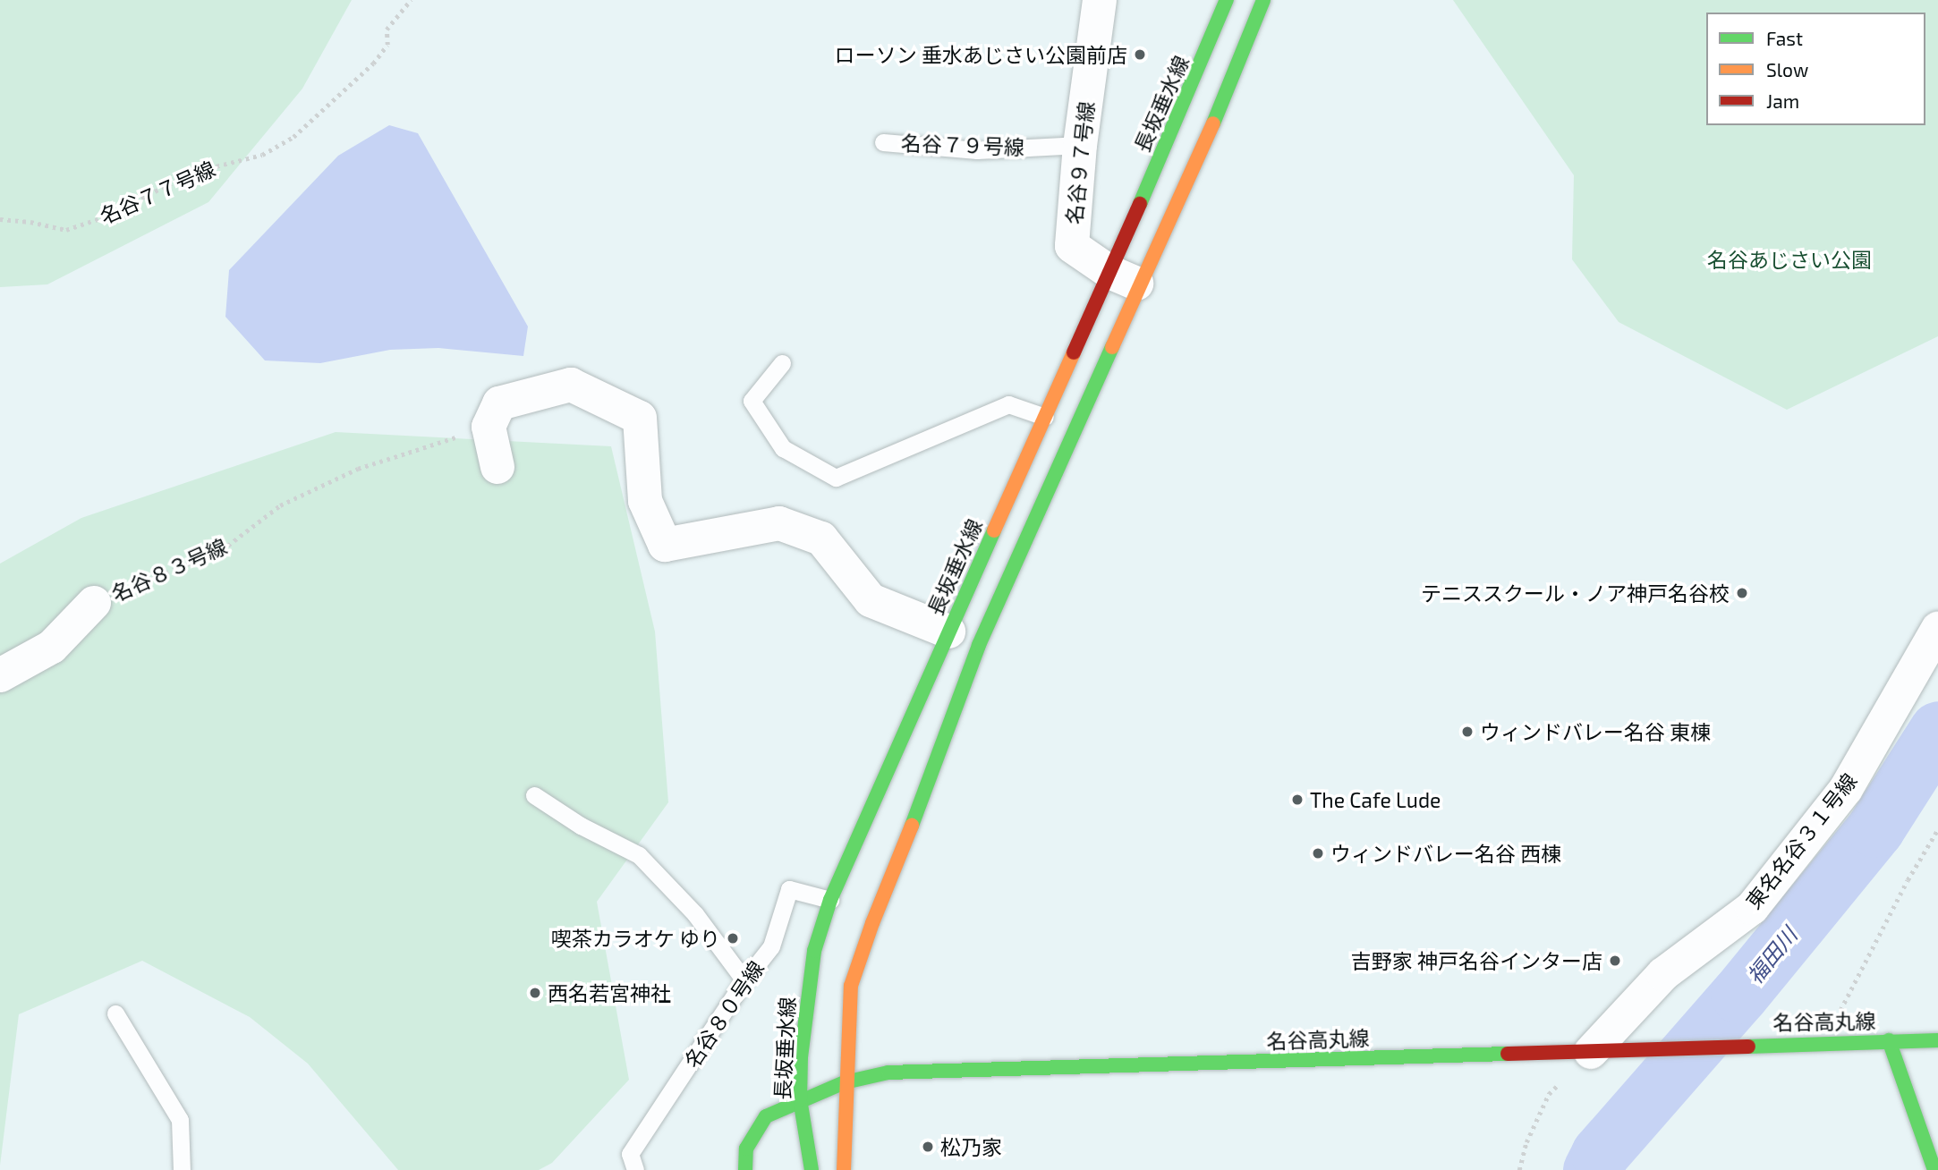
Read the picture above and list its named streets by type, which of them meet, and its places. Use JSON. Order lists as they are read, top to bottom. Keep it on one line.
{"streets":{"main road":["長坂垂水線","名谷高丸線"],"street":["名谷９７号線","名谷８３号線","東名名谷３１号線"],"lane":["名谷７９号線","名谷８０号線"],"path":["名谷７７号線"]},"crossings":[["長坂垂水線","名谷９７号線"],["長坂垂水線","名谷８０号線"],["長坂垂水線","名谷高丸線"],["名谷７９号線","名谷９７号線"],["東名名谷３１号線","名谷高丸線"]],"water":["福田川"],"parks":["名谷あじさい公園"],"places":["ローソン 垂水あじさい公園前店","テニススクール・ノア神戸名谷校","ウィンドバレー名谷 東棟","The Cafe Lude","ウィンドバレー名谷 西棟","喫茶カラオケ ゆり","吉野家 神戸名谷インター店","西名若宮神社","松乃家"],"legend":["Fast","Slow","Jam"]}
